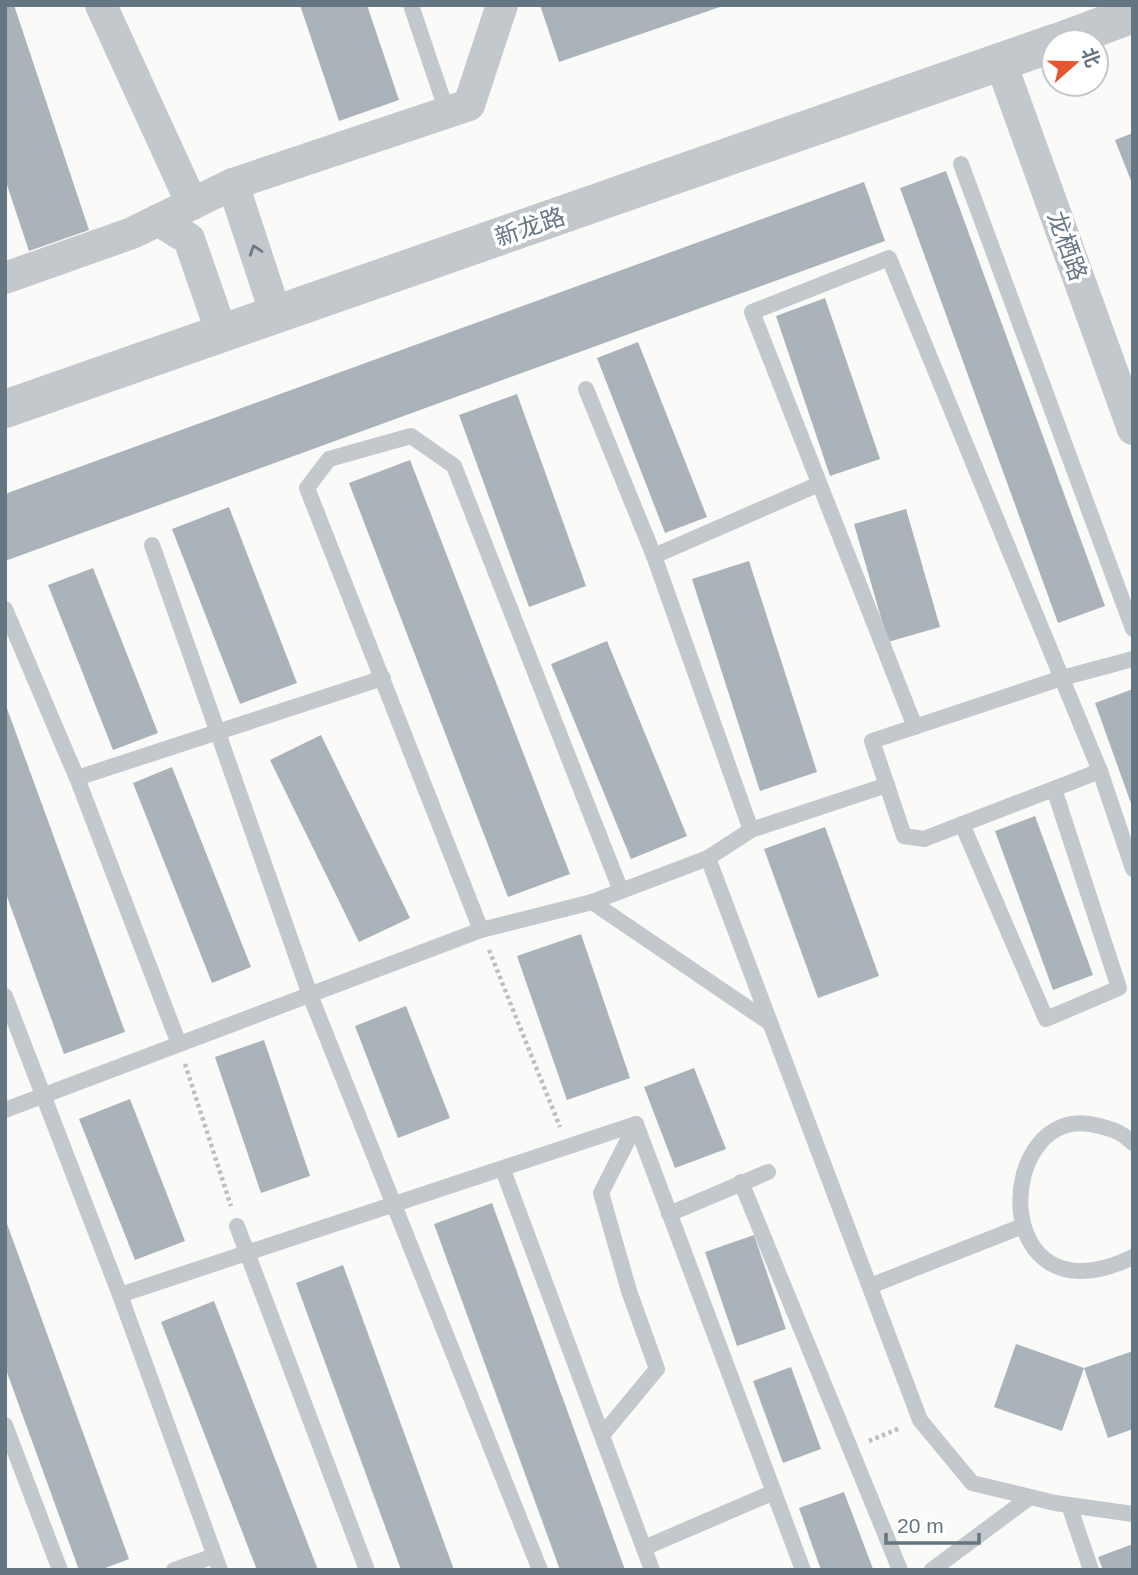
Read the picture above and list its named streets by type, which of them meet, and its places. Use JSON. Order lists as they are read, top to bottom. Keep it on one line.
{"streets":{"street":["新龙路","龙栖路"]},"crossings":[["新龙路","龙栖路"]],"scale_bar":"20 m","north":"right"}
